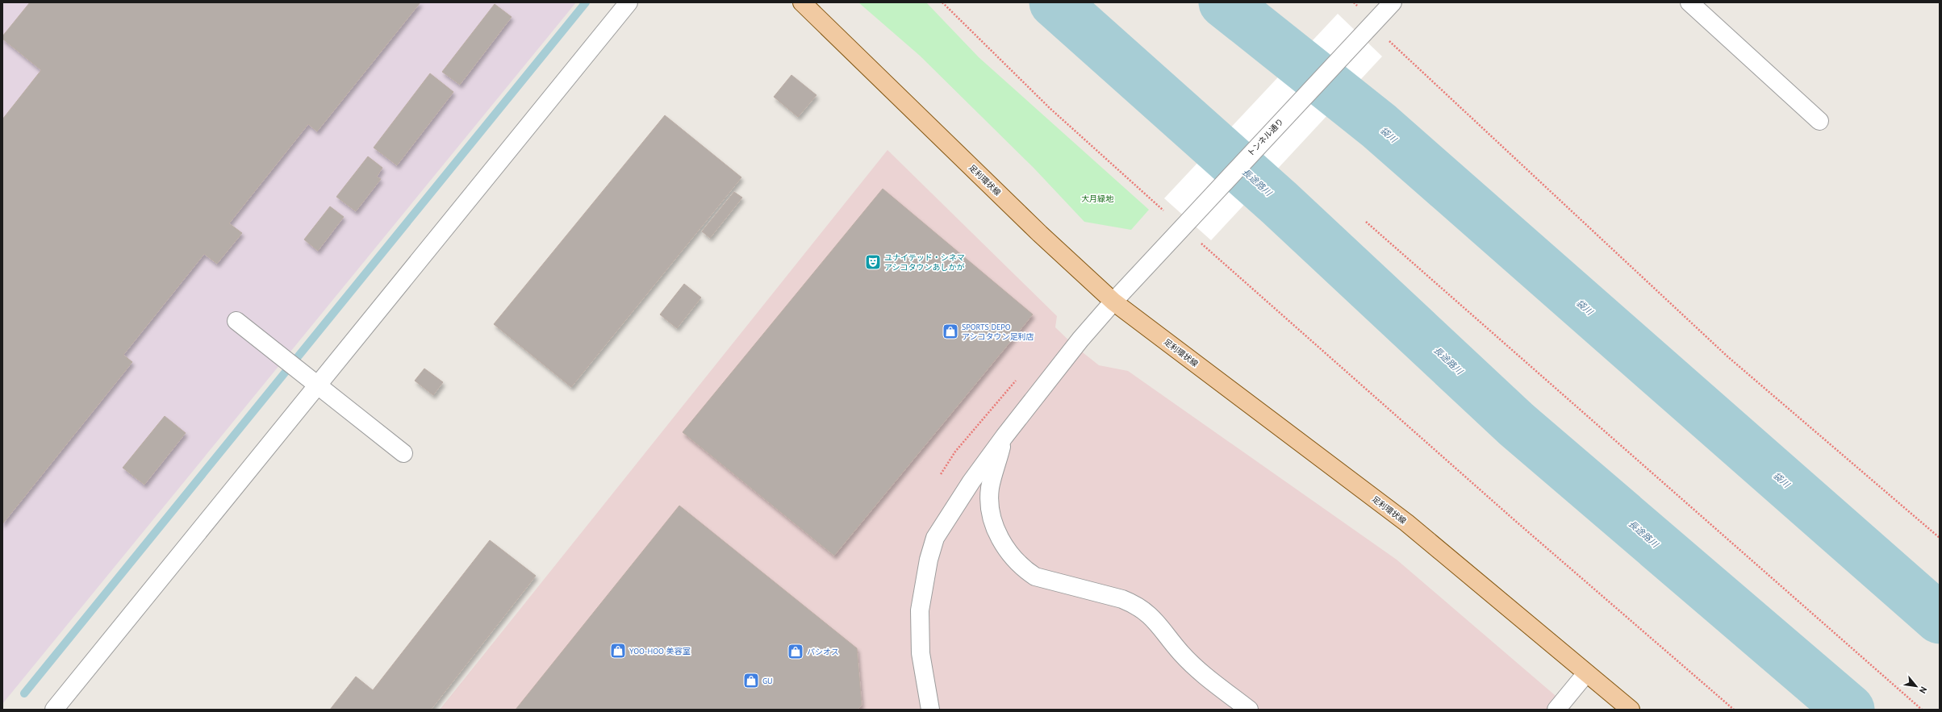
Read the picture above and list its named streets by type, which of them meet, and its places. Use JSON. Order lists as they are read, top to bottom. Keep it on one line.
{"streets":{"main road":["足利環状線"],"street":["トンネル通り"]},"crossings":[["トンネル通り","足利環状線"]],"water":["袋川","長途路川"],"parks":["大月緑地"],"places":{"theatre":["ユナイテッド・シネマ アシコタウンあしかが"],"shop":["SPORTS DEPO アシコタウン足利店","YOO-HOO 美容室","パシオス","GU"]},"north":"bottom right"}
